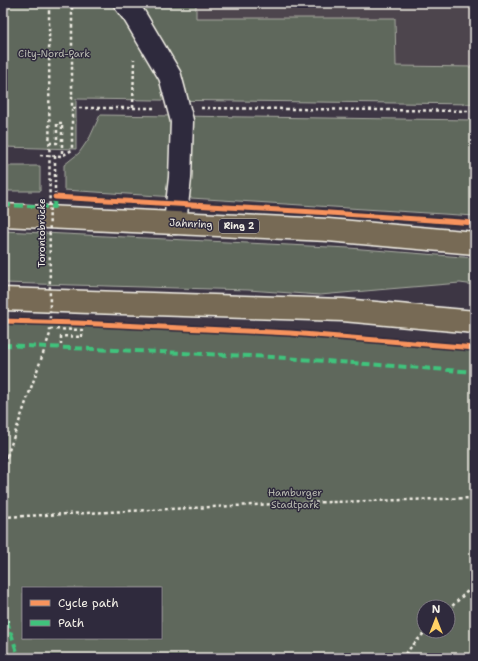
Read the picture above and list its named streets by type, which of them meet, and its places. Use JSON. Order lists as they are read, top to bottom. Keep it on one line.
{"streets":{"main road":["Jahnring","Ring 2"],"path":["Torontobrücke"]},"parks":["City-Nord-Park","Hamburger Stadtpark"],"legend":["Cycle path","Path"],"north":"top"}
